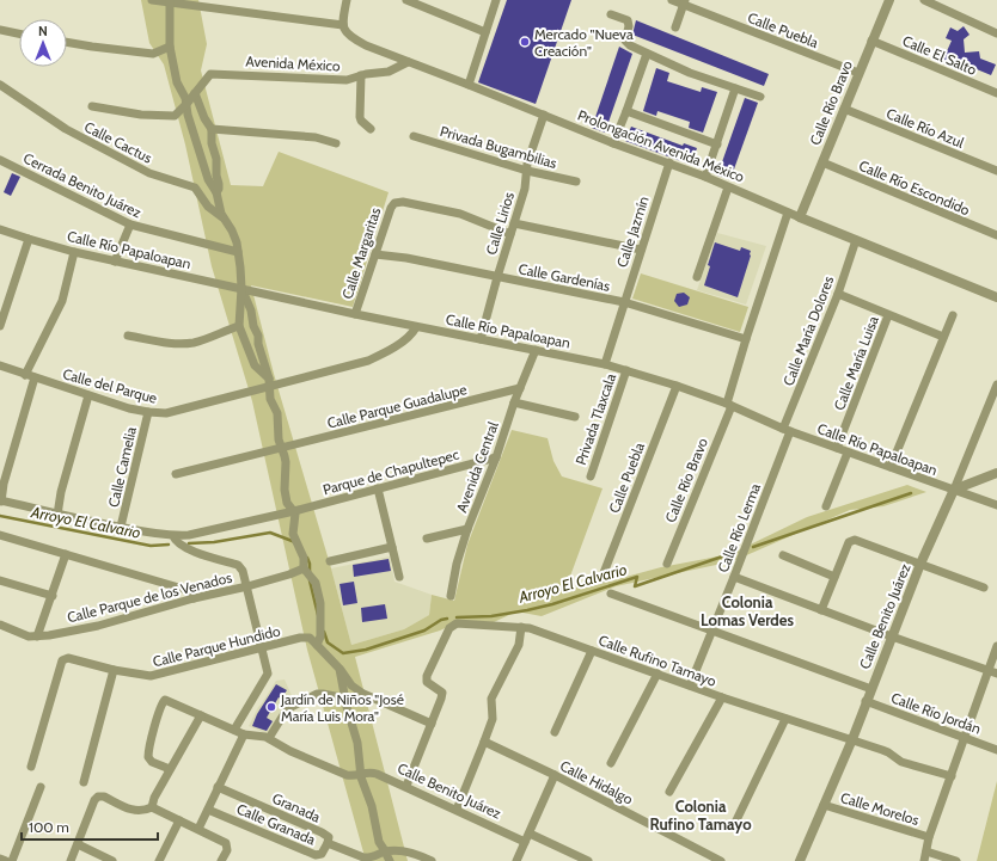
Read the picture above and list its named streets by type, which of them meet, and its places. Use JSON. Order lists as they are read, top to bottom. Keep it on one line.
{"streets":{"street":["Calle Puebla","Calle El Salto","Avenida México","Calle Río Bravo","Calle Río Azul","Calle Cactus","Prolongación Avenida México","Privada Bugambilias","Cerrada Benito Juárez","Calle Río Escondido","Calle Lirios","Calle Jazmín","Calle Río Papaloapan","Calle Margaritas","Calle Gardenías","Calle María Dolores","Calle María Luisa","Calle del Parque","Calle Parque Guadalupe","Privada Tlaxcala","Calle Camelia","Avenida Central","Parque de Chapultepec","Calle Río Lerma","Calle Parque de los Venados","Calle Benito Juárez","Calle Parque Hundido","Calle Rufino Tamayo","Calle Río Jordán","Calle Hidalgo","Granada","Calle Morelos","Calle Granada"]},"crossings":[["Calle Puebla","Calle Río Bravo"],["Calle Puebla","Calle Río Papaloapan"],["Calle El Salto","Calle Río Bravo"],["Avenida México","Prolongación Avenida México"],["Calle Río Bravo","Calle Río Azul"],["Calle Río Bravo","Prolongación Avenida México"],["Calle Río Bravo","Calle Río Escondido"],["Calle Río Bravo","Calle Río Papaloapan"],["Calle Río Bravo","Calle Gardenías"],["Prolongación Avenida México","Calle Lirios"],["Prolongación Avenida México","Calle Jazmín"],["Prolongación Avenida México","Calle María Dolores"],["Privada Bugambilias","Calle Lirios"],["Calle Lirios","Calle Río Papaloapan"],["Calle Lirios","Calle Margaritas"],["Calle Lirios","Calle Gardenías"],["Calle Jazmín","Calle Río Papaloapan"],["Calle Jazmín","Calle Gardenías"],["Calle Río Papaloapan","Calle Margaritas"],["Calle Río Papaloapan","Calle María Dolores"],["Calle Río Papaloapan","Calle María Luisa"],["Calle Río Papaloapan","Calle del Parque"],["Calle Río Papaloapan","Privada Tlaxcala"],["Calle Río Papaloapan","Avenida Central"],["Calle Río Papaloapan","Calle Río Lerma"],["Calle Río Papaloapan","Calle Benito Juárez"],["Calle Margaritas","Calle Gardenías"],["Calle María Dolores","Calle Río Lerma"],["Calle del Parque","Calle Camelia"],["Calle Parque Guadalupe","Avenida Central"],["Avenida Central","Parque de Chapultepec"],["Calle Río Lerma","Calle Rufino Tamayo"],["Calle Benito Juárez","Calle Rufino Tamayo"],["Calle Benito Juárez","Calle Río Jordán"],["Calle Benito Juárez","Calle Morelos"],["Granada","Calle Granada"]],"districts":["Colonia Lomas Verdes","Colonia Rufino Tamayo"],"water":["Arroyo El Calvario"],"places":["Mercado \"Nueva Creación\"","Jardín de Niños \"José María Luis Mora\""],"scale_bar":"100 m","north":"top"}
